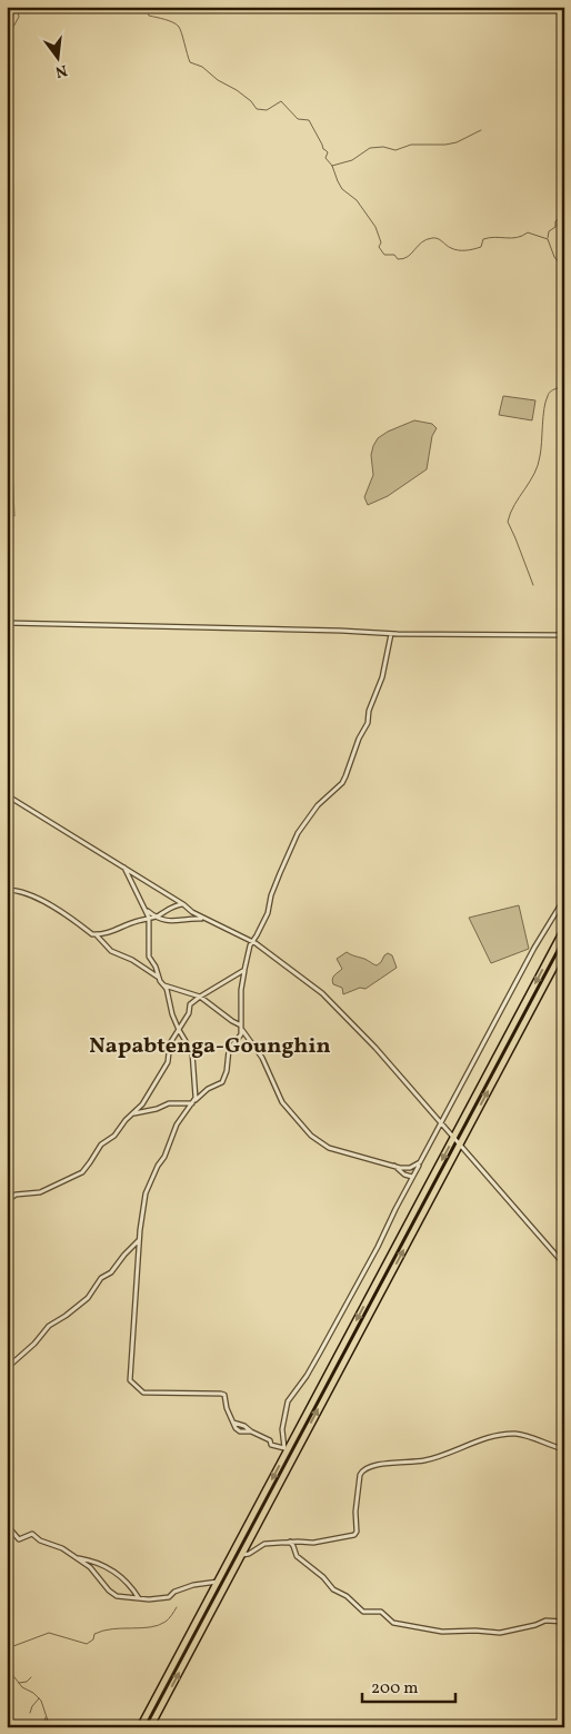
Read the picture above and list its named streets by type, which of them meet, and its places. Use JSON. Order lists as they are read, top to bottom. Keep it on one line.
{"districts":["Napabtenga-Gounghin"],"scale_bar":"200 m","north":"bottom"}
